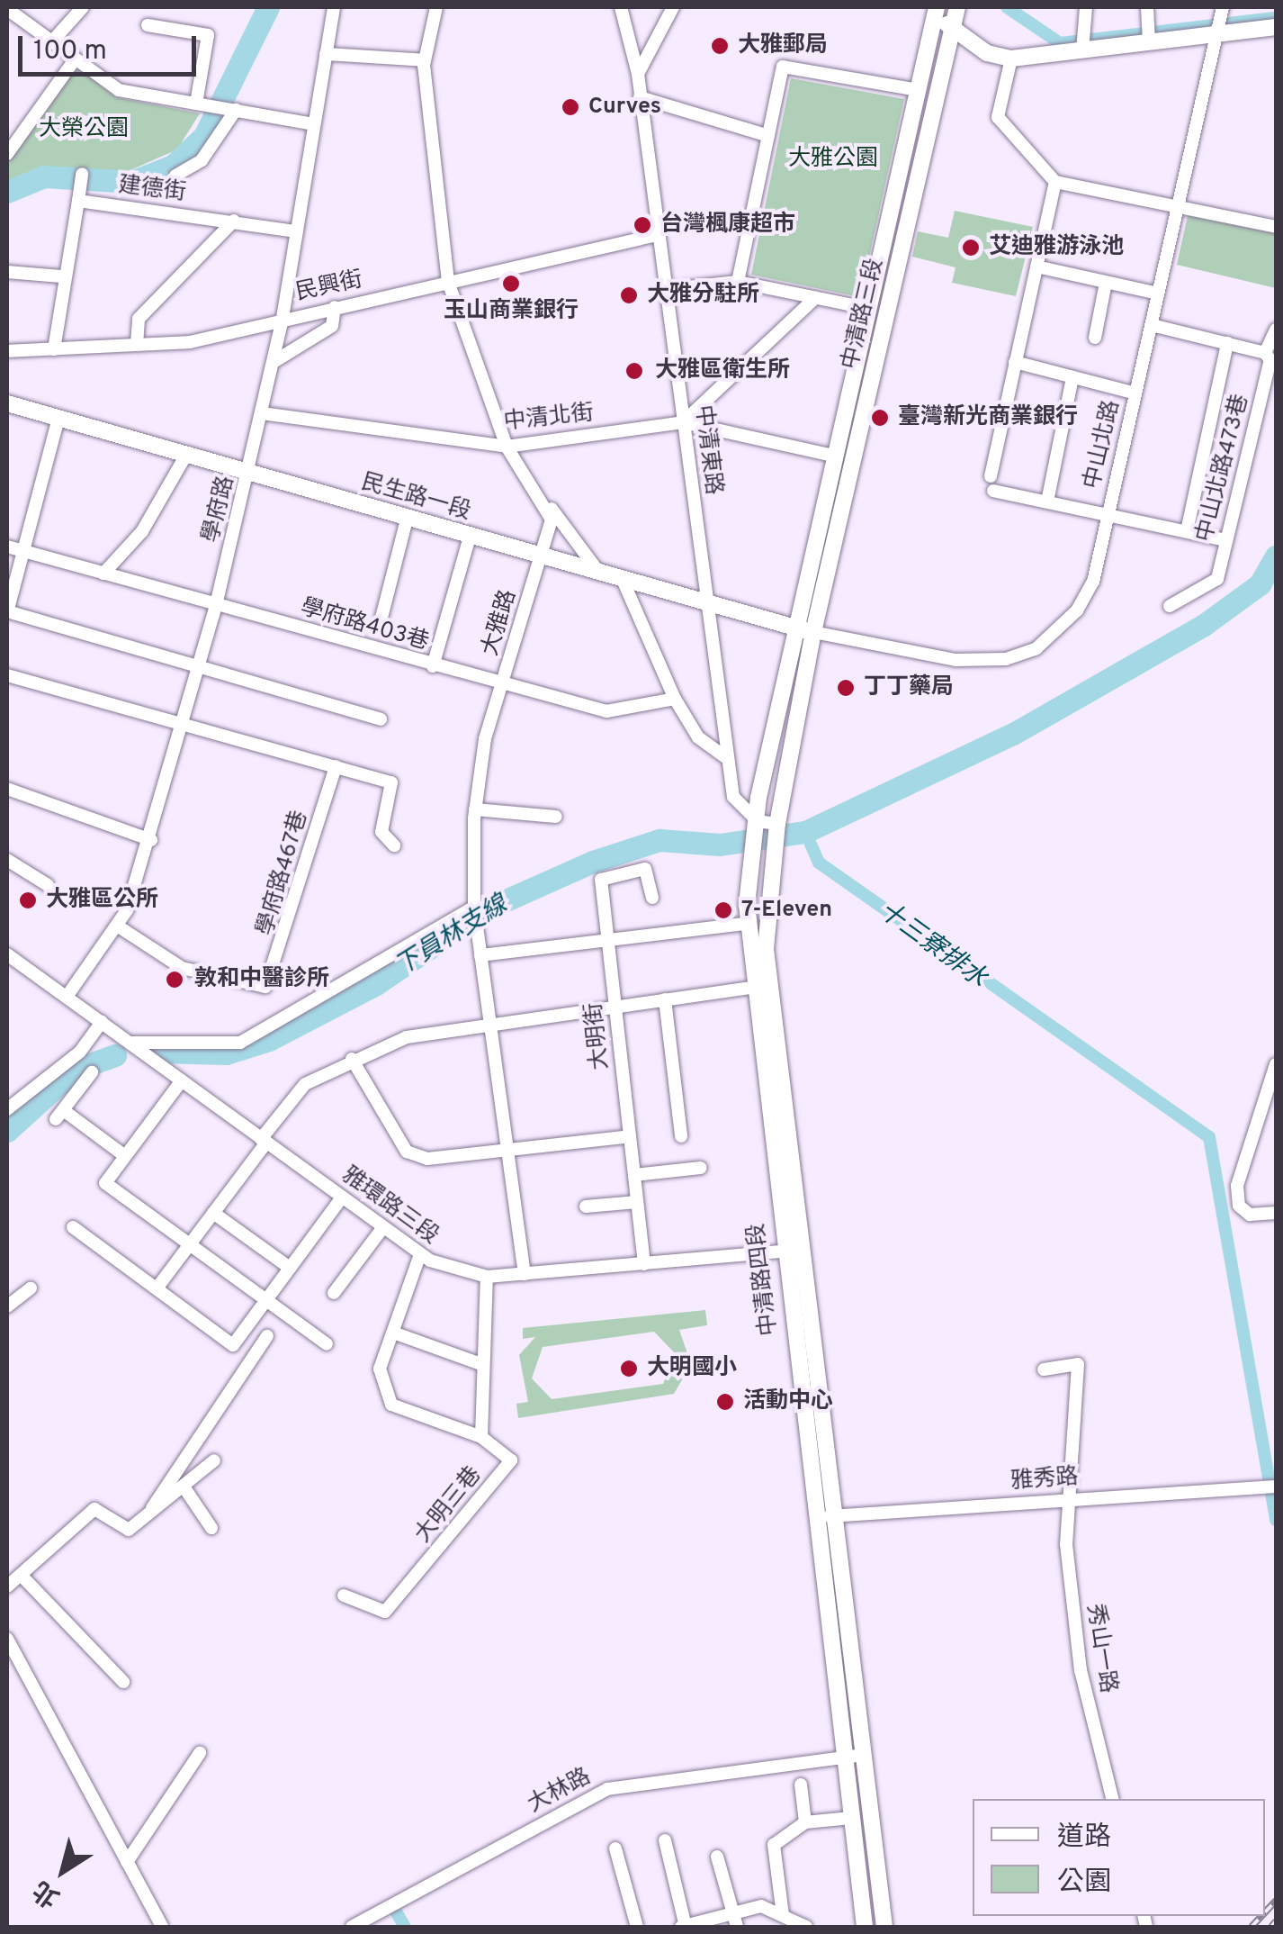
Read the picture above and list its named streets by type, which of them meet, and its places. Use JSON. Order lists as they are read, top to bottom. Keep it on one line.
{"streets":{"main road":["中清路三段","民生路一段","中清路四段"],"street":["建德街","民興街","中清北街","中山北路","中清東路","中山北路473巷","學府路","大雅路","學府路403巷","學府路467巷","大明街","雅環路三段","雅秀路","大明三巷","秀山一路","大林路"]},"crossings":[["建德街","學府路"],["民興街","中清東路"],["民興街","學府路"],["中清路三段","中清北街"],["中清路三段","中山北路"],["中清路三段","民生路一段"],["中清路三段","中清路四段"],["中清北街","中清東路"],["中清北街","學府路"],["中山北路","民生路一段"],["中山北路","中清路四段"],["中清東路","民生路一段"],["中清東路","中清路四段"],["民生路一段","學府路"],["民生路一段","大雅路"],["民生路一段","中清路四段"],["學府路","學府路403巷"],["學府路","學府路467巷"],["學府路","雅環路三段"],["大雅路","學府路403巷"],["大雅路","雅環路三段"],["大明街","雅環路三段"],["雅環路三段","中清路四段"],["雅環路三段","大明三巷"],["中清路四段","雅秀路"],["中清路四段","大林路"],["雅秀路","秀山一路"]],"water":["下員林支線","十三寮排水"],"parks":["大榮公園","大雅公園"],"places":["大雅郵局","Curves","台灣楓康超市","艾迪雅游泳池","玉山商業銀行","大雅分駐所","大雅區衛生所","臺灣新光商業銀行","丁丁藥局","大雅區公所","7-Eleven","敦和中醫診所","大明國小","活動中心"],"legend":["道路","公園"],"scale_bar":"100 m","north":"bottom left"}
